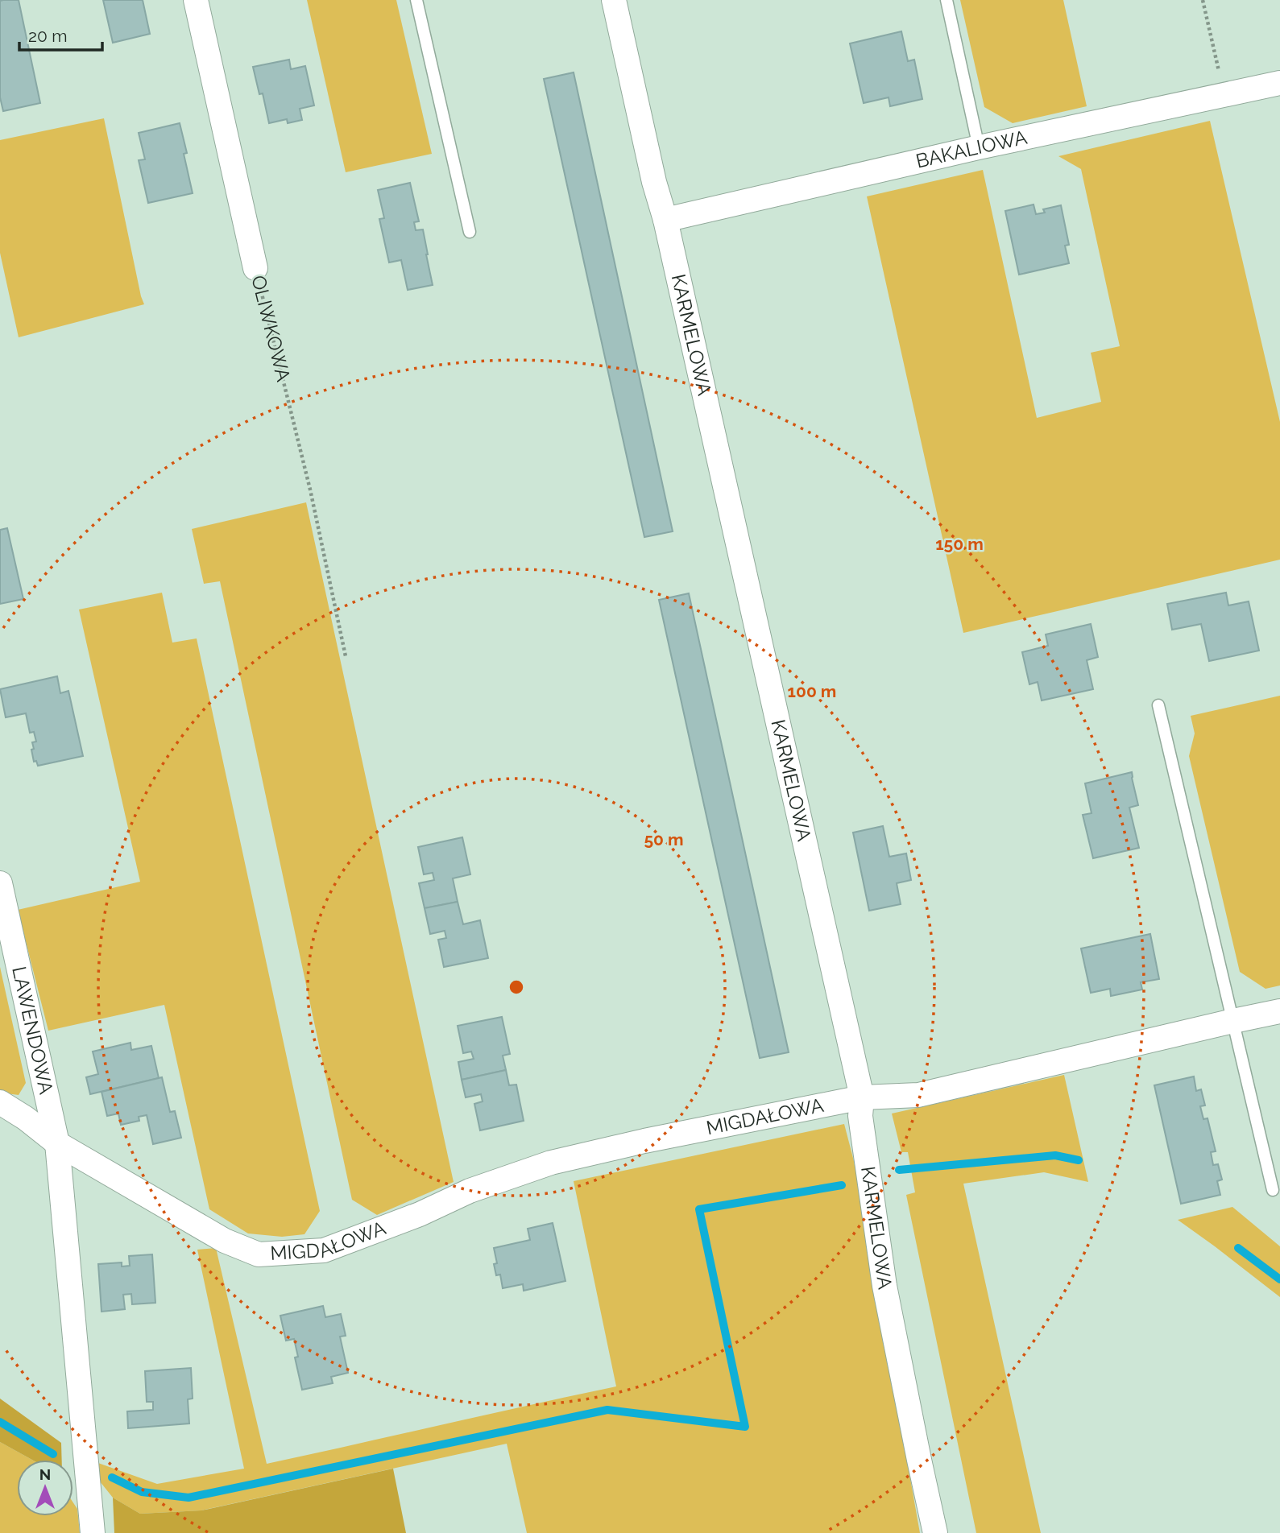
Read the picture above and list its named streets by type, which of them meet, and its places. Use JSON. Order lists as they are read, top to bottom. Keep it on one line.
{"streets":{"street":["BAKALIOWA","OLIWKOWA","KARMELOWA","LAWENDOWA","MIGDAŁOWA"]},"crossings":[["BAKALIOWA","KARMELOWA"],["KARMELOWA","MIGDAŁOWA"],["LAWENDOWA","MIGDAŁOWA"]],"scale_bar":"20 m","north":"top","rings":["150 m","100 m","50 m"]}
